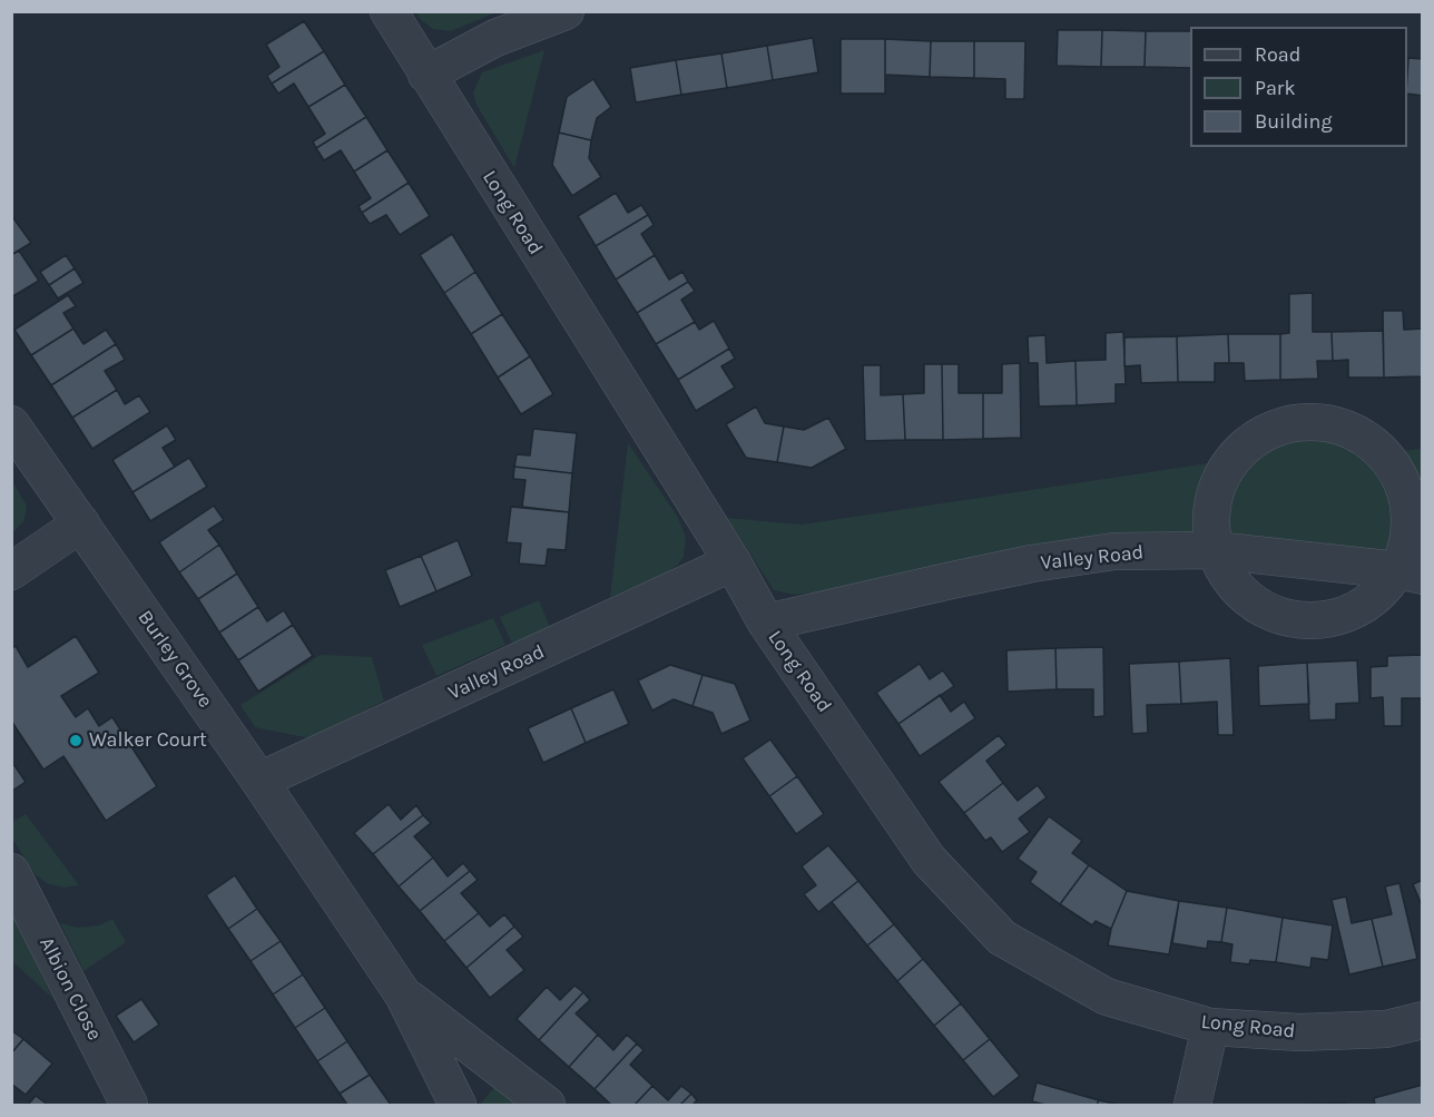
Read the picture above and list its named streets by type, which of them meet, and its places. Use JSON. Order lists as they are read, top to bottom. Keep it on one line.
{"streets":{"street":["Long Road","Valley Road","Burley Grove","Albion Close"]},"crossings":[["Long Road","Valley Road"],["Valley Road","Burley Grove"]],"places":["Walker Court"],"legend":["Road","Park","Building"]}
